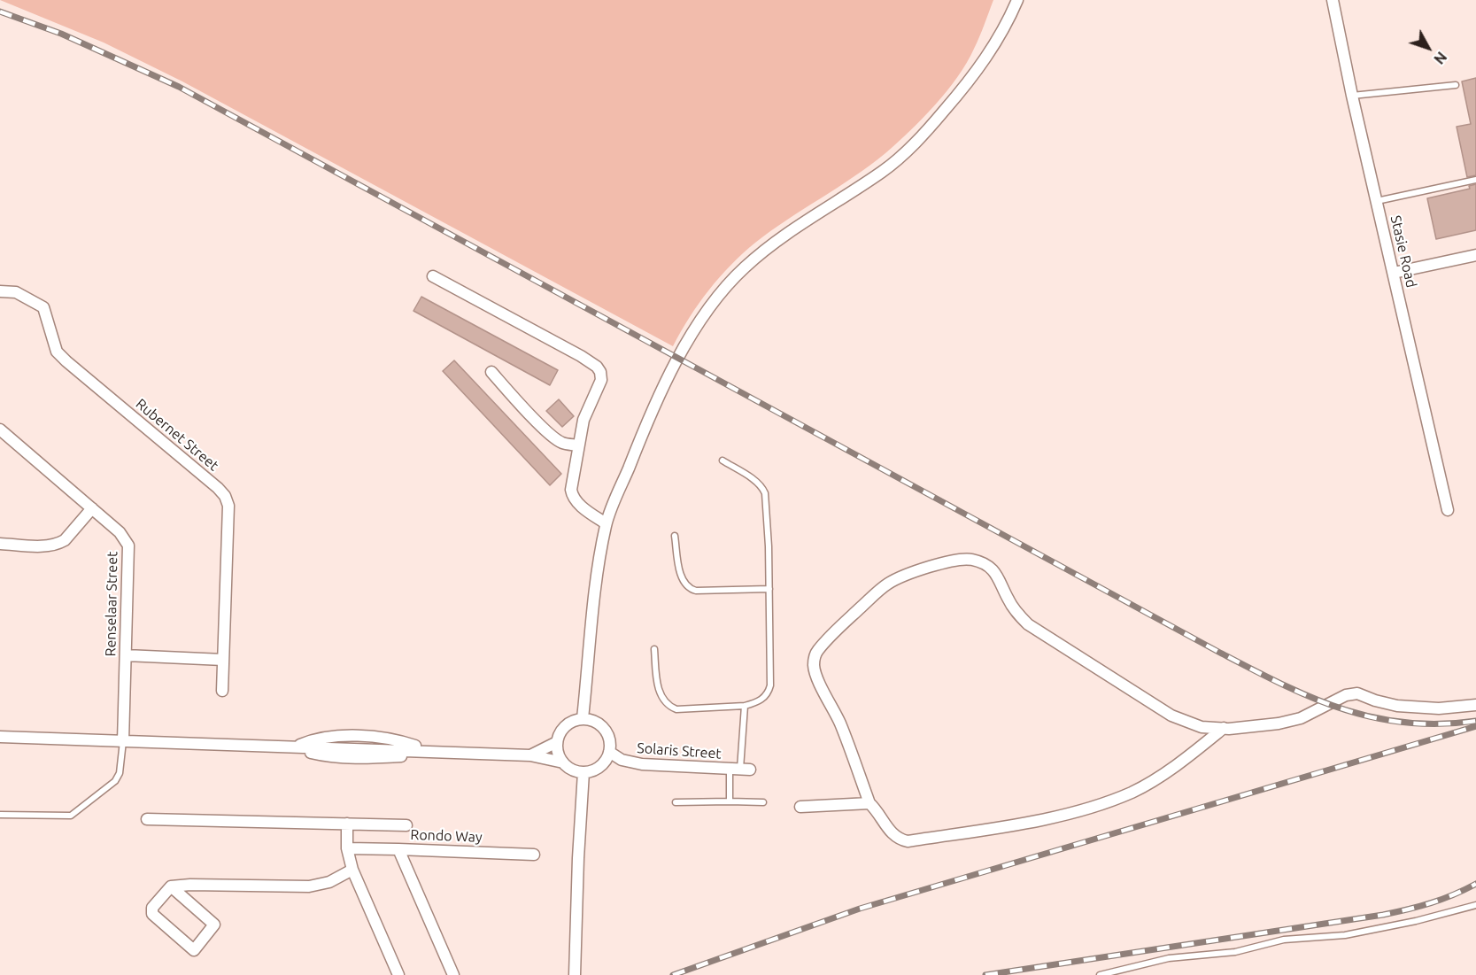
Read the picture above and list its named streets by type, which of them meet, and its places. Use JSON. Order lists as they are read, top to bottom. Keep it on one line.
{"streets":{"street":["Stasie Road","Rubernet Street","Renselaar Street","Solaris Street","Rondo Way"]},"north":"bottom right"}
